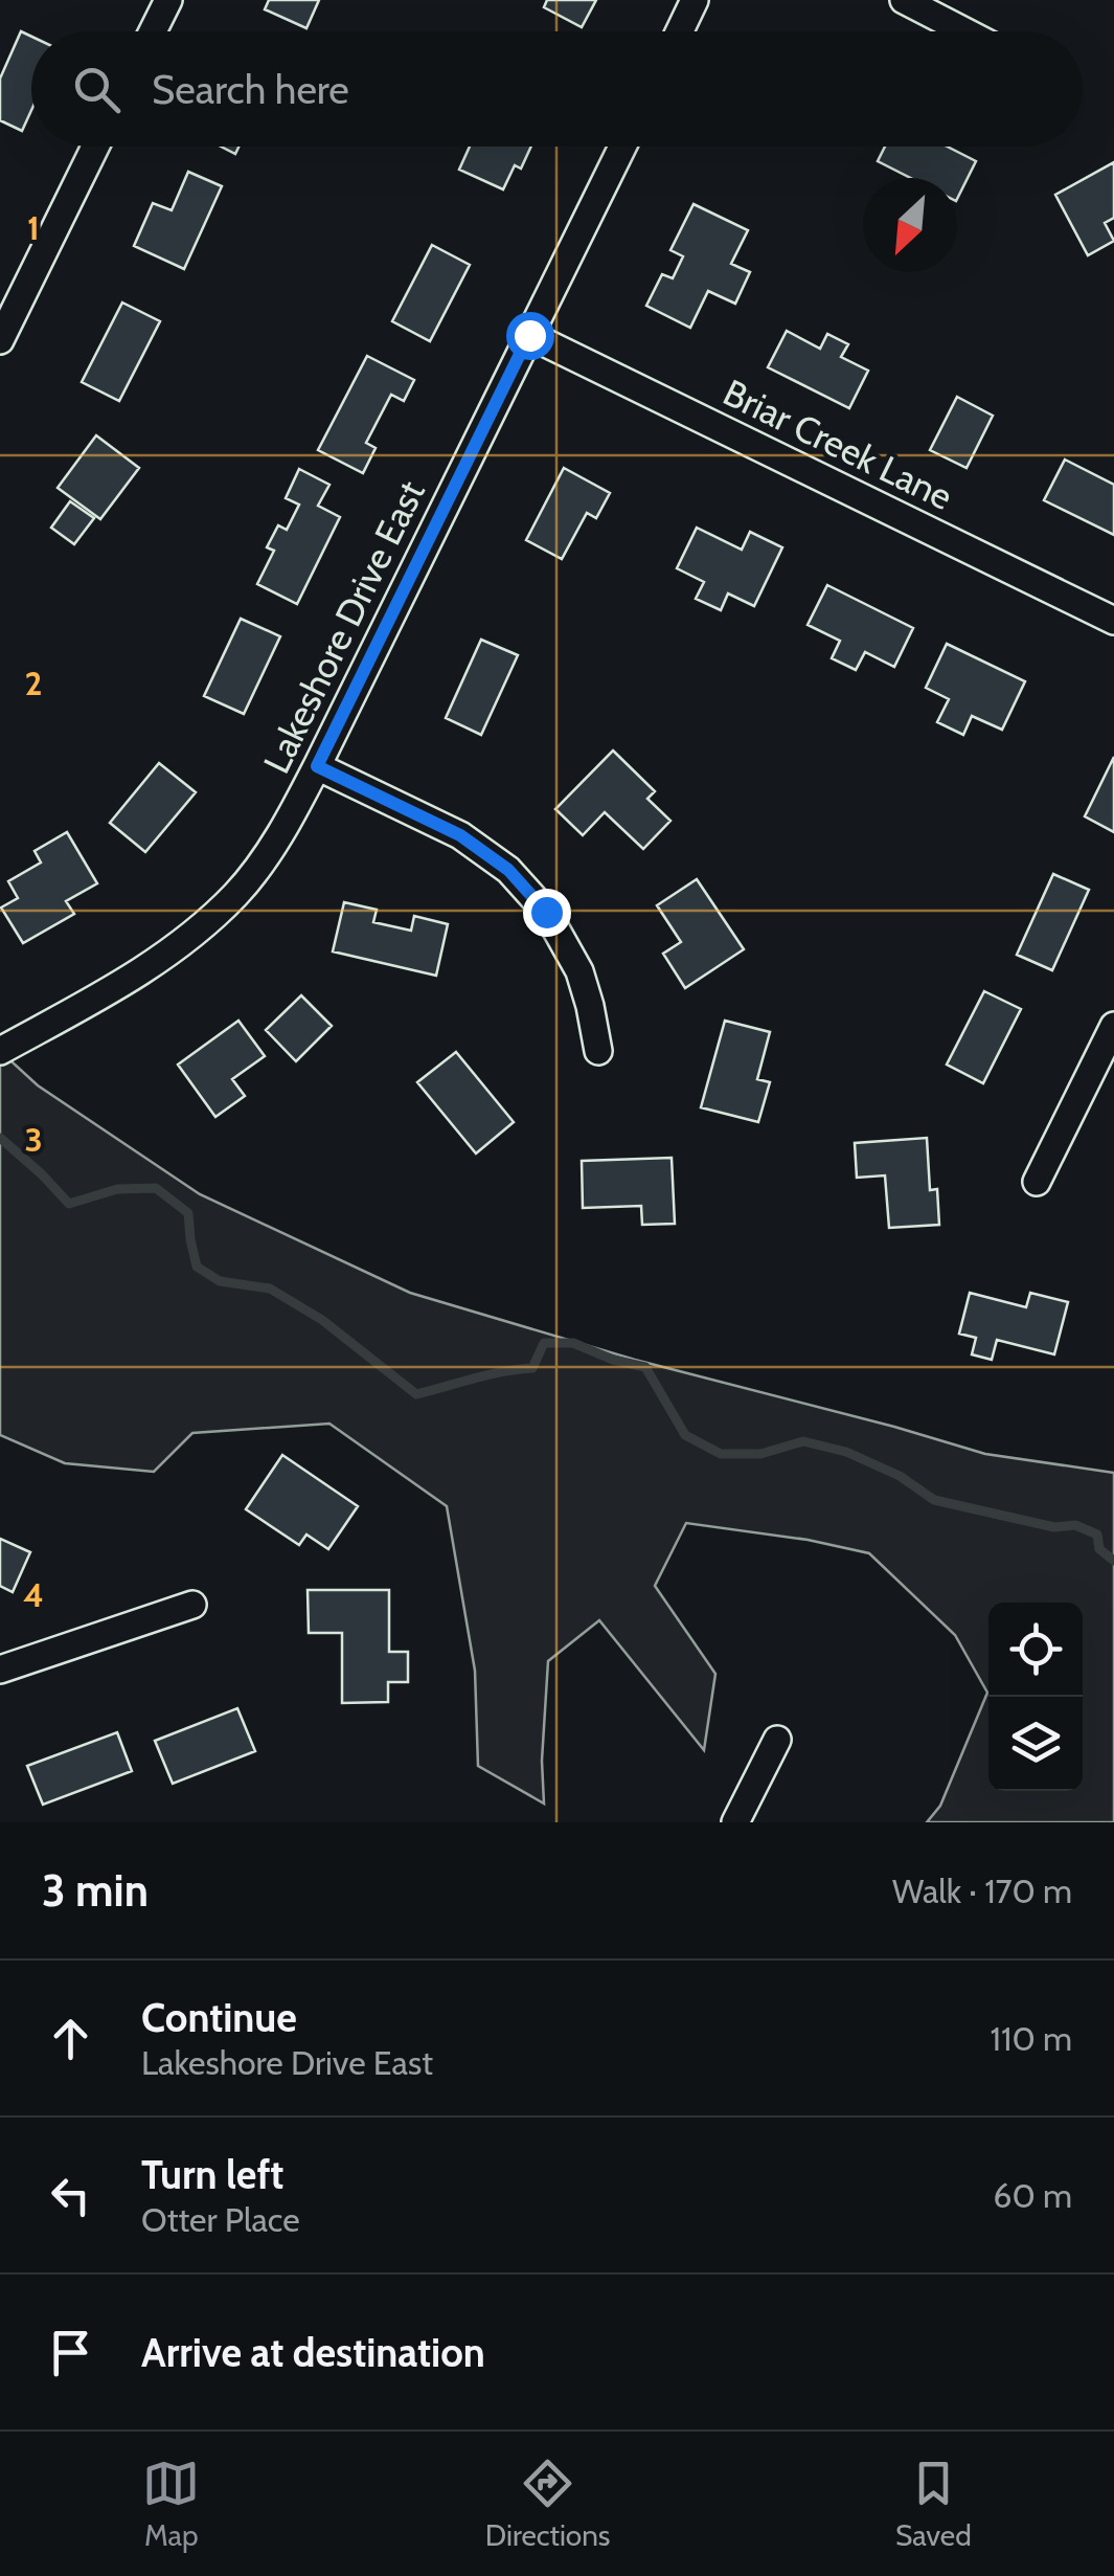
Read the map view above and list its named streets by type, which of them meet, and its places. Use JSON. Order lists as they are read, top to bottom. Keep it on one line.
{"streets":{"street":["Briar Creek Lane","Lakeshore Drive East"]},"crossings":[["Briar Creek Lane","Lakeshore Drive East"]],"north":"bottom left","page":{"search":"Search here","heading":["3 min","Walk · 170 m"],"list":[["Continue","Lakeshore Drive East","110 m"],["Turn left","Otter Place","60 m"],"Arrive at destination"],"nav":["Map","Directions","Saved"]},"grid":{"rows":["1","2","3","4"]}}
